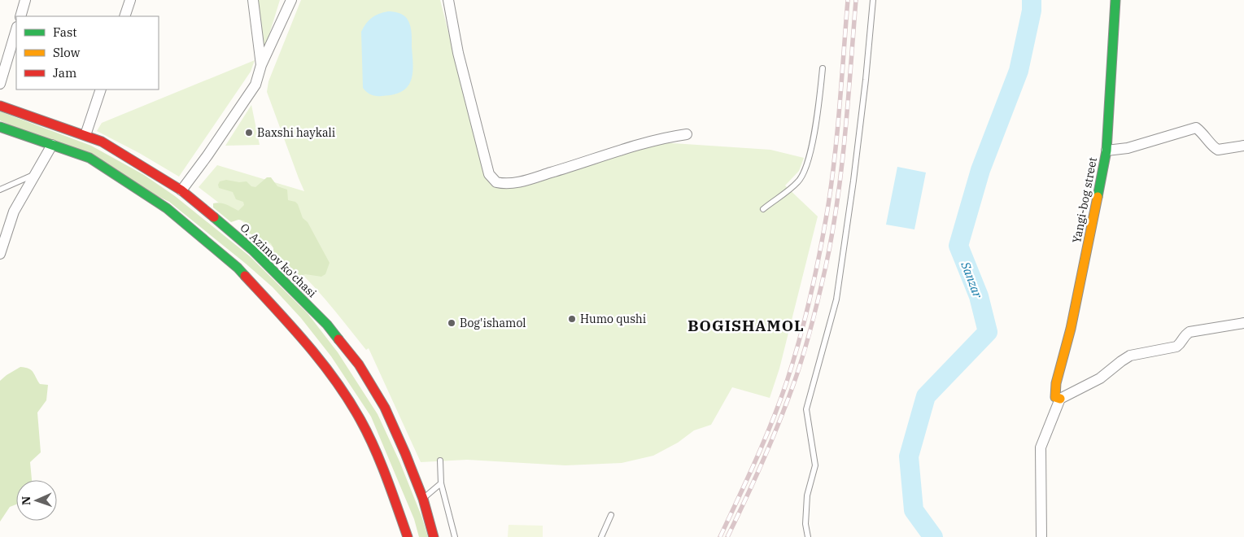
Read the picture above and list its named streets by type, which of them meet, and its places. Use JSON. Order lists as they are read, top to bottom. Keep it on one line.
{"streets":{"main road":["Yangi-bog street","O. Azimov ko'chasi"]},"districts":["BOGISHAMOL"],"water":["Sanzar"],"places":["Baxshi haykali","Humo qushi","Bog'ishamol"],"legend":["Fast","Slow","Jam"],"north":"left"}
